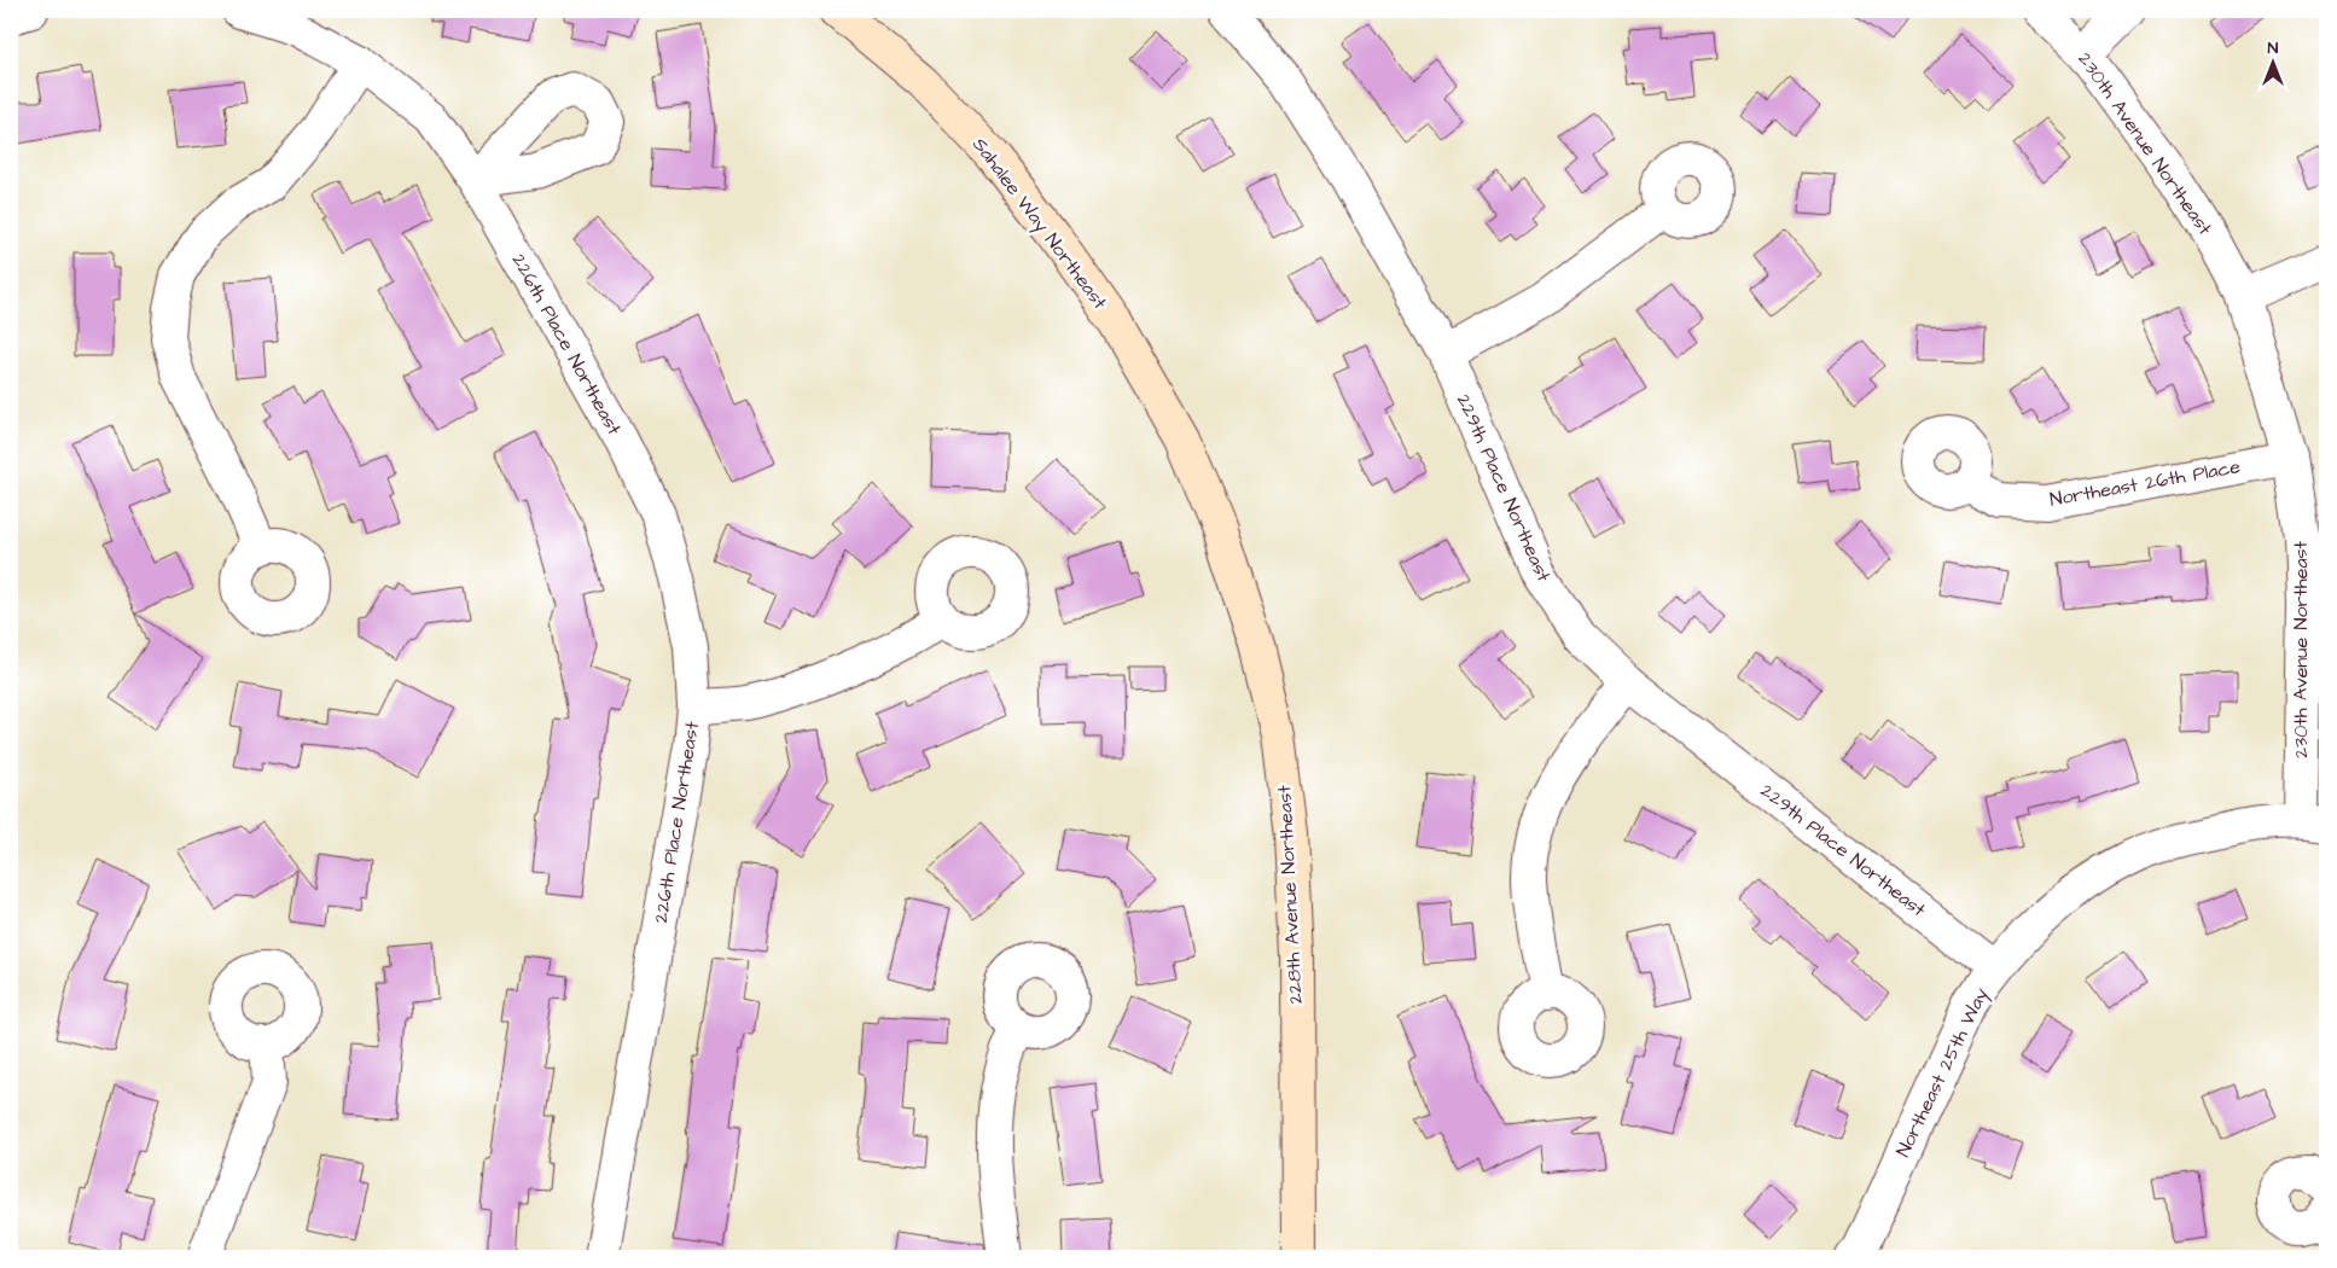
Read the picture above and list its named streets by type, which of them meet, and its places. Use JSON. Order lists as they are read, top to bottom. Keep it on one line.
{"streets":{"main road":["Sahalee Way Northeast","228th Avenue Northeast"],"street":["230th Avenue Northeast","226th Place Northeast","Northeast 26th Place","229th Place Northeast","Northeast 25th Way"]},"crossings":[["230th Avenue Northeast","Northeast 26th Place"],["230th Avenue Northeast","Northeast 25th Way"],["Sahalee Way Northeast","228th Avenue Northeast"],["229th Place Northeast","Northeast 25th Way"]],"north":"top"}
